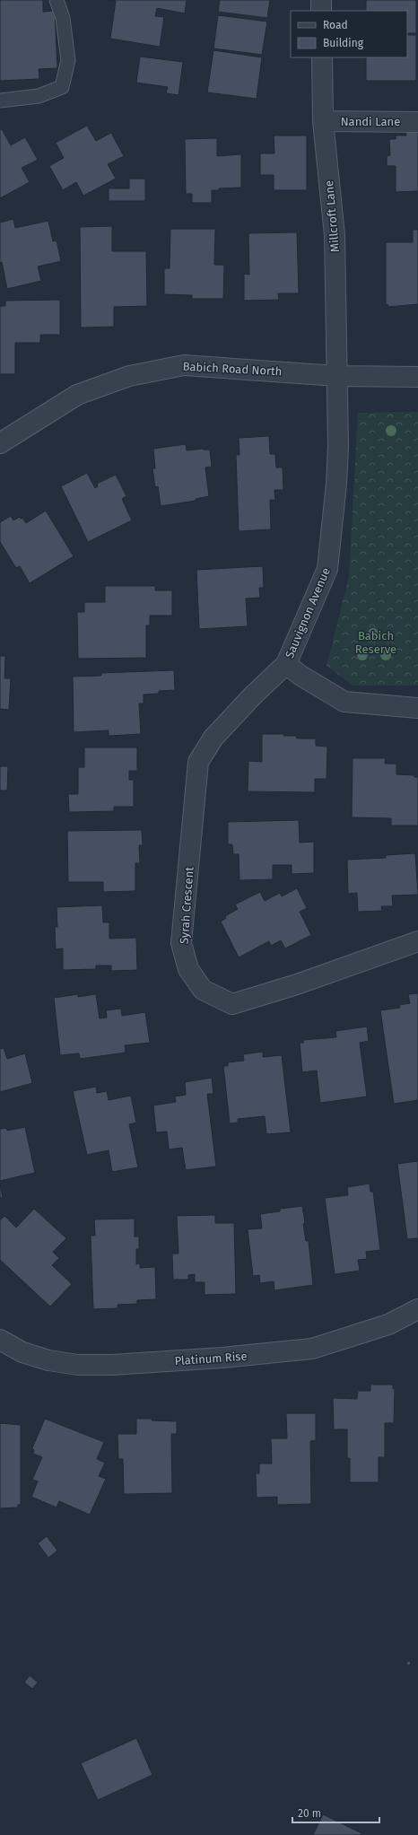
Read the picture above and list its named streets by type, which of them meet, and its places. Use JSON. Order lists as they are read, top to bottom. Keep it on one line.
{"streets":{"street":["Nandi Lane","Millcroft Lane","Babich Road North","Sauvignon Avenue","Syrah Crescent","Platinum Rise"]},"crossings":[["Nandi Lane","Millcroft Lane"],["Millcroft Lane","Babich Road North"],["Millcroft Lane","Sauvignon Avenue"],["Babich Road North","Sauvignon Avenue"],["Sauvignon Avenue","Syrah Crescent"]],"parks":["Babich Reserve"],"legend":["Road","Building"],"scale_bar":"20 m"}
